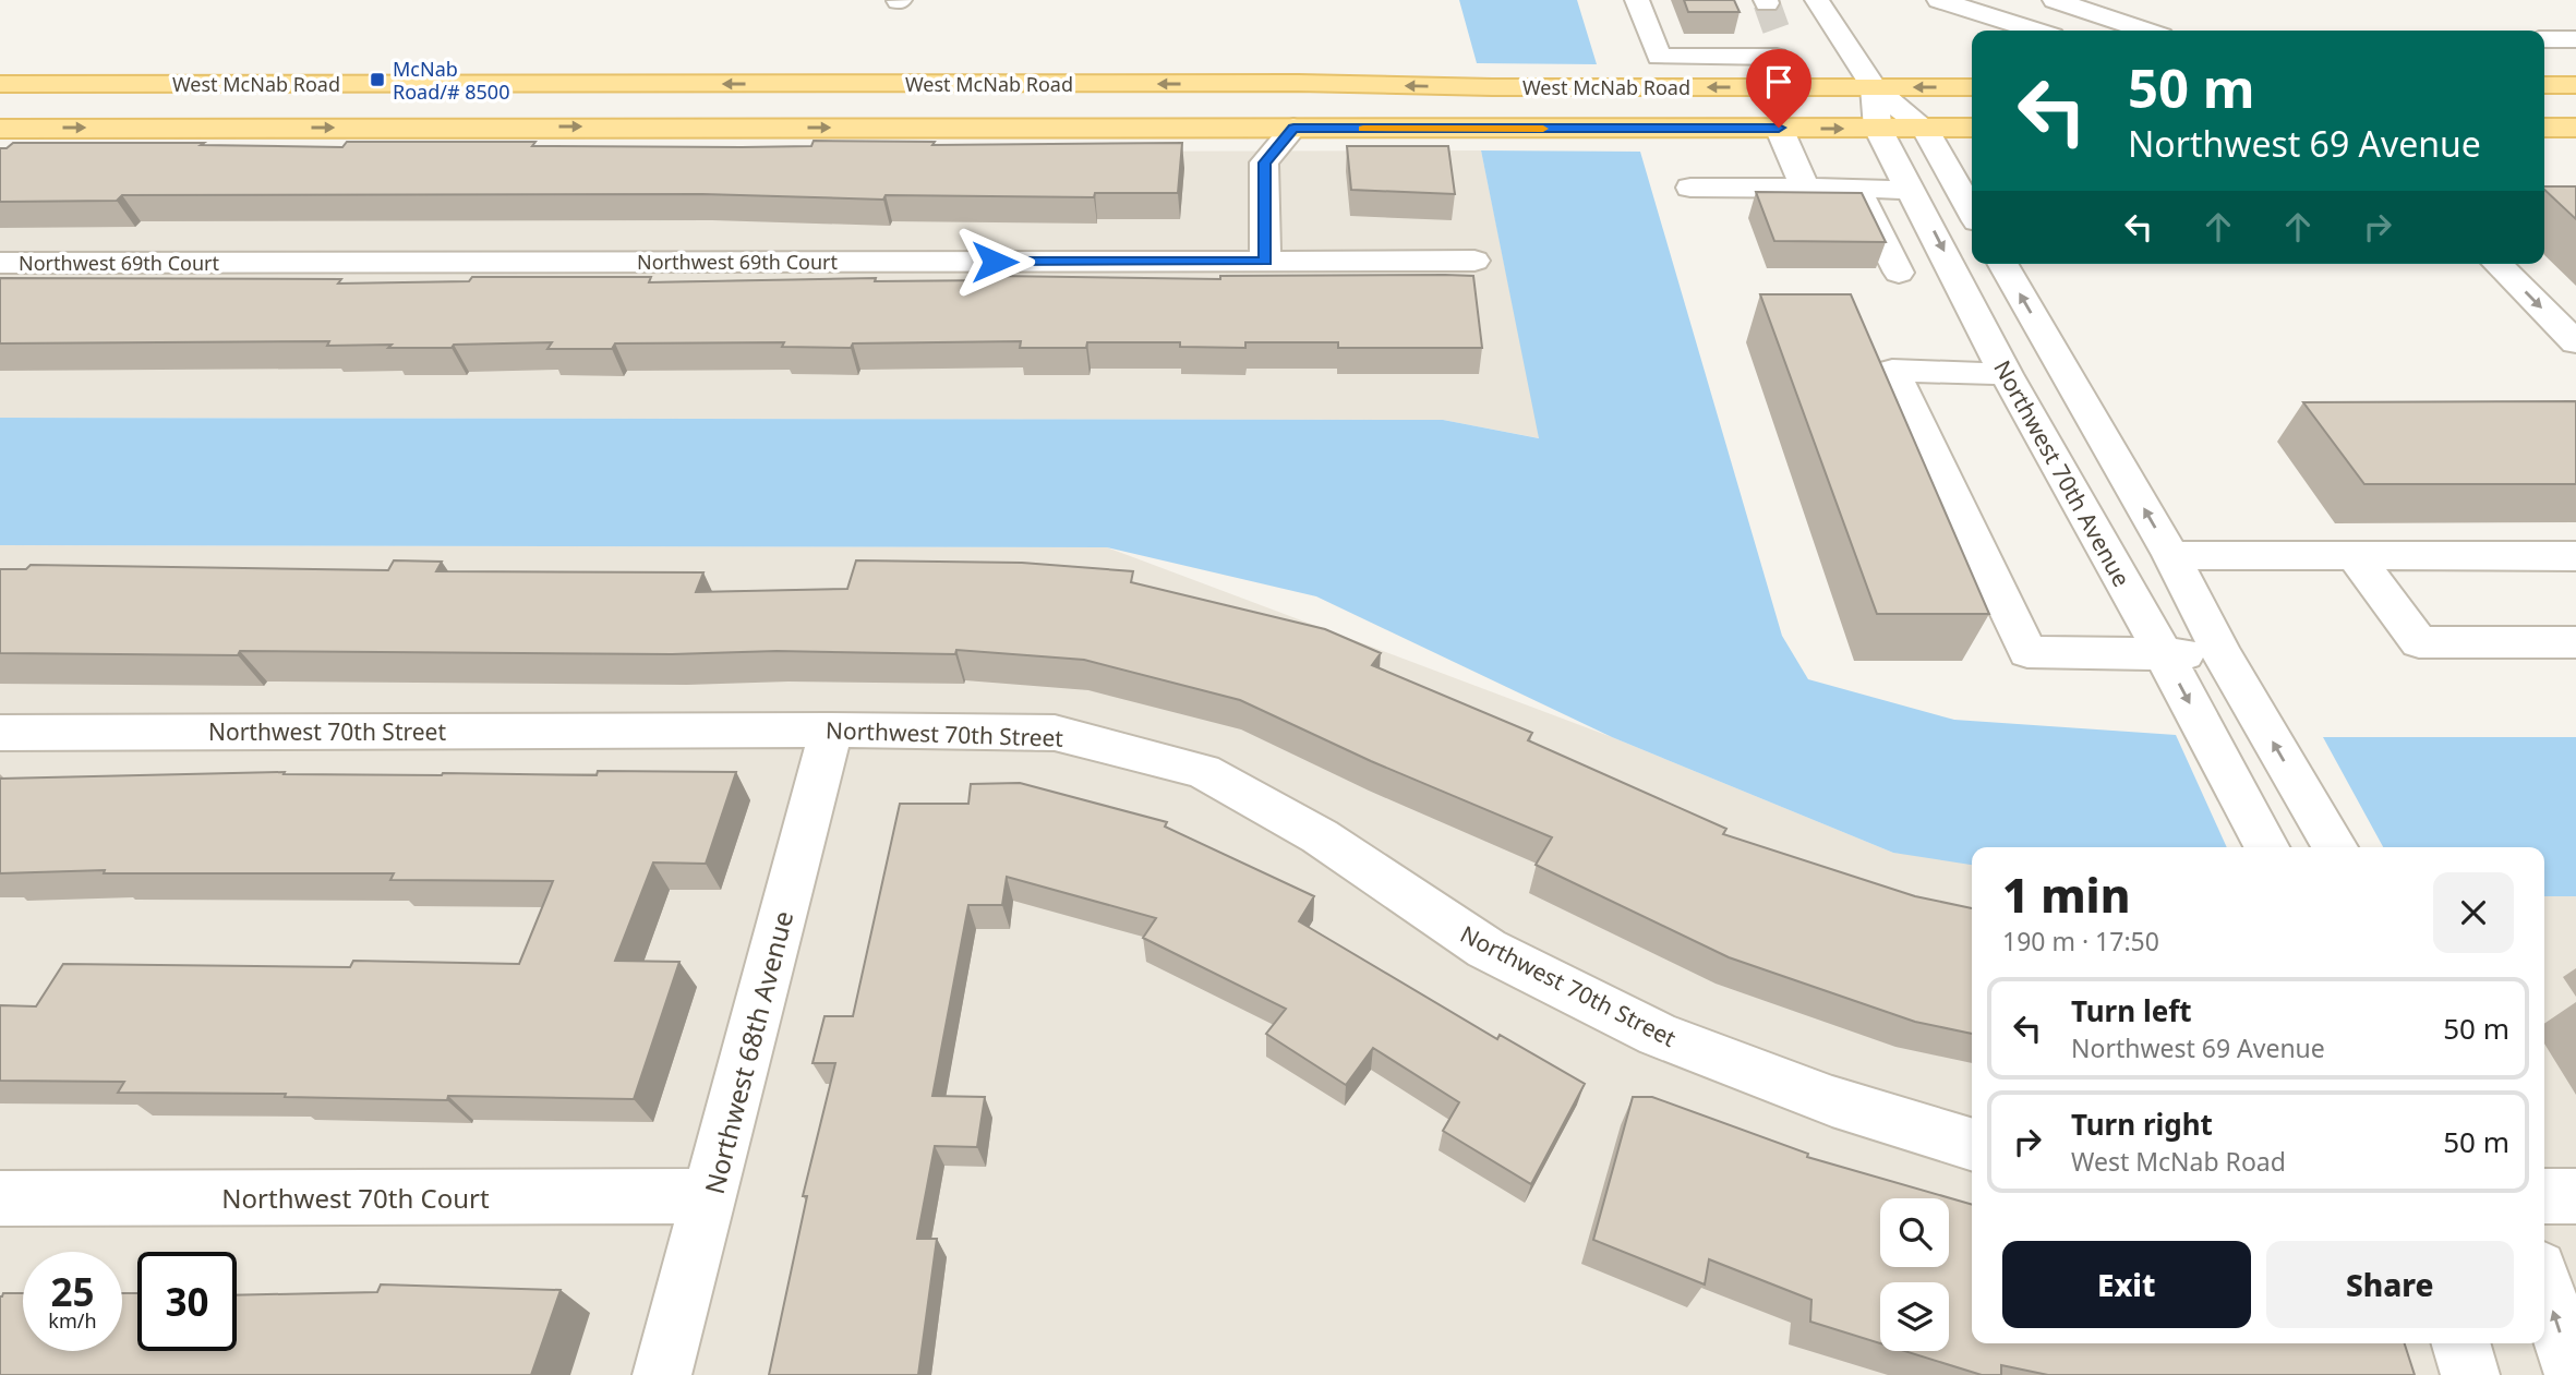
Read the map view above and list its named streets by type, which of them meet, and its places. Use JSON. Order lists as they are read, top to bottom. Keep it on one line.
{"streets":{"main road":["West McNab Road"],"street":["Northwest 69th Court","Northwest 70th Avenue","Northwest 70th Street","Northwest 68th Avenue","Northwest 70th Court"]},"crossings":[["West McNab Road","Northwest 70th Avenue"],["Northwest 70th Street","Northwest 68th Avenue"],["Northwest 68th Avenue","Northwest 70th Court"]],"places":{"transit":["McNab Road/# 8500"]},"page":{"turn":["50 m","Northwest 69 Avenue"],"heading":["1 min","190 m · 17:50"],"list":[{"name":"Turn left","note":"Northwest 69 Avenue","value":"50 m"},{"name":"Turn right","note":"West McNab Road","value":"50 m"}],"buttons":["Exit","Share"],"speed":"25 km/h","limit":"30"}}
